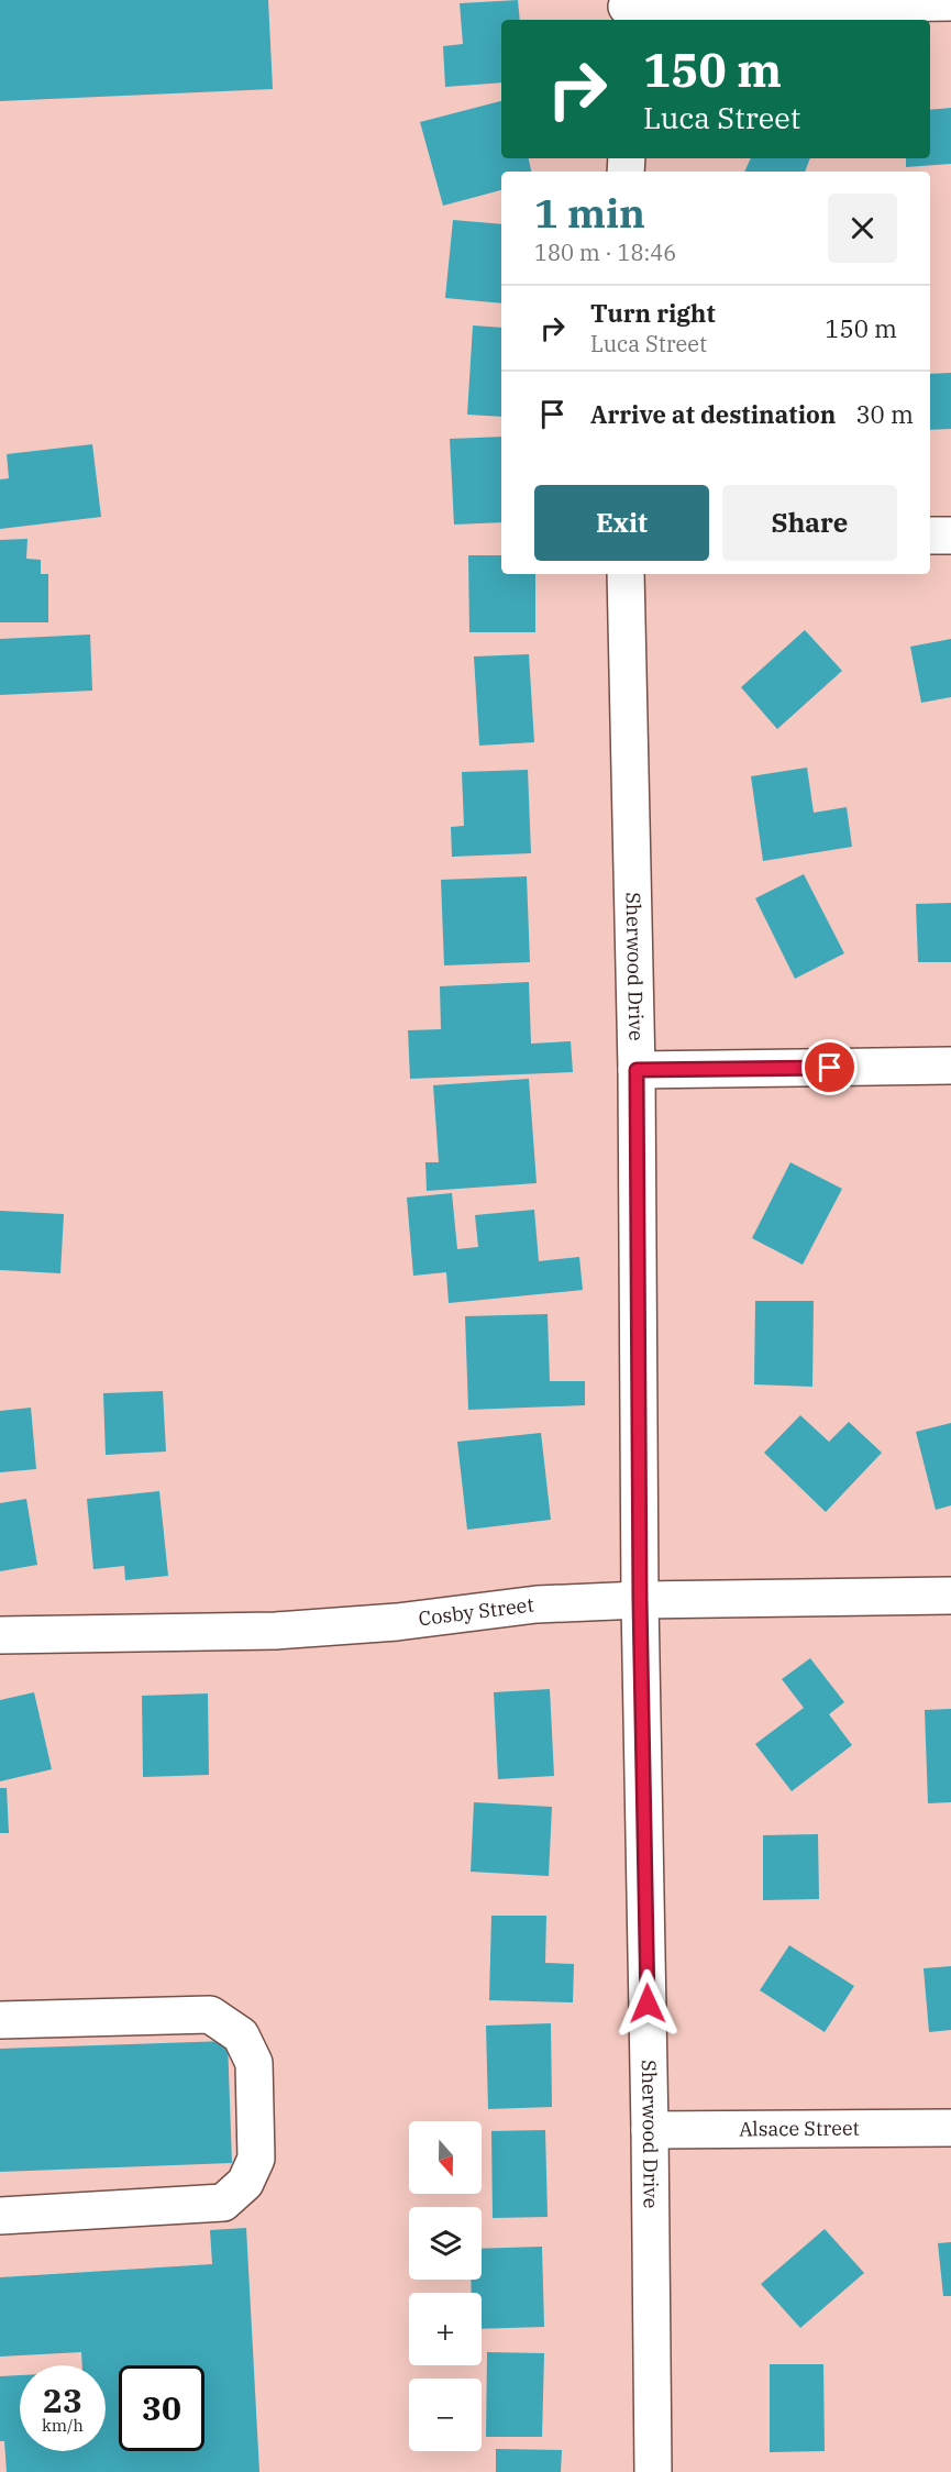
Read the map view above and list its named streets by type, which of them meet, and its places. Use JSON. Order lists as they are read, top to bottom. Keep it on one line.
{"streets":{"street":["Sherwood Drive","Cosby Street","Alsace Street"]},"crossings":[["Sherwood Drive","Cosby Street"],["Sherwood Drive","Alsace Street"]],"north":"bottom","page":{"turn":["150 m","Luca Street"],"heading":["1 min","180 m · 18:46"],"list":[{"name":"Turn right","note":"Luca Street","value":"150 m"},{"name":"Arrive at destination","value":"30 m"}],"buttons":["Exit","Share"],"map_buttons":["+","−"],"speed":"23 km/h","limit":"30"}}
